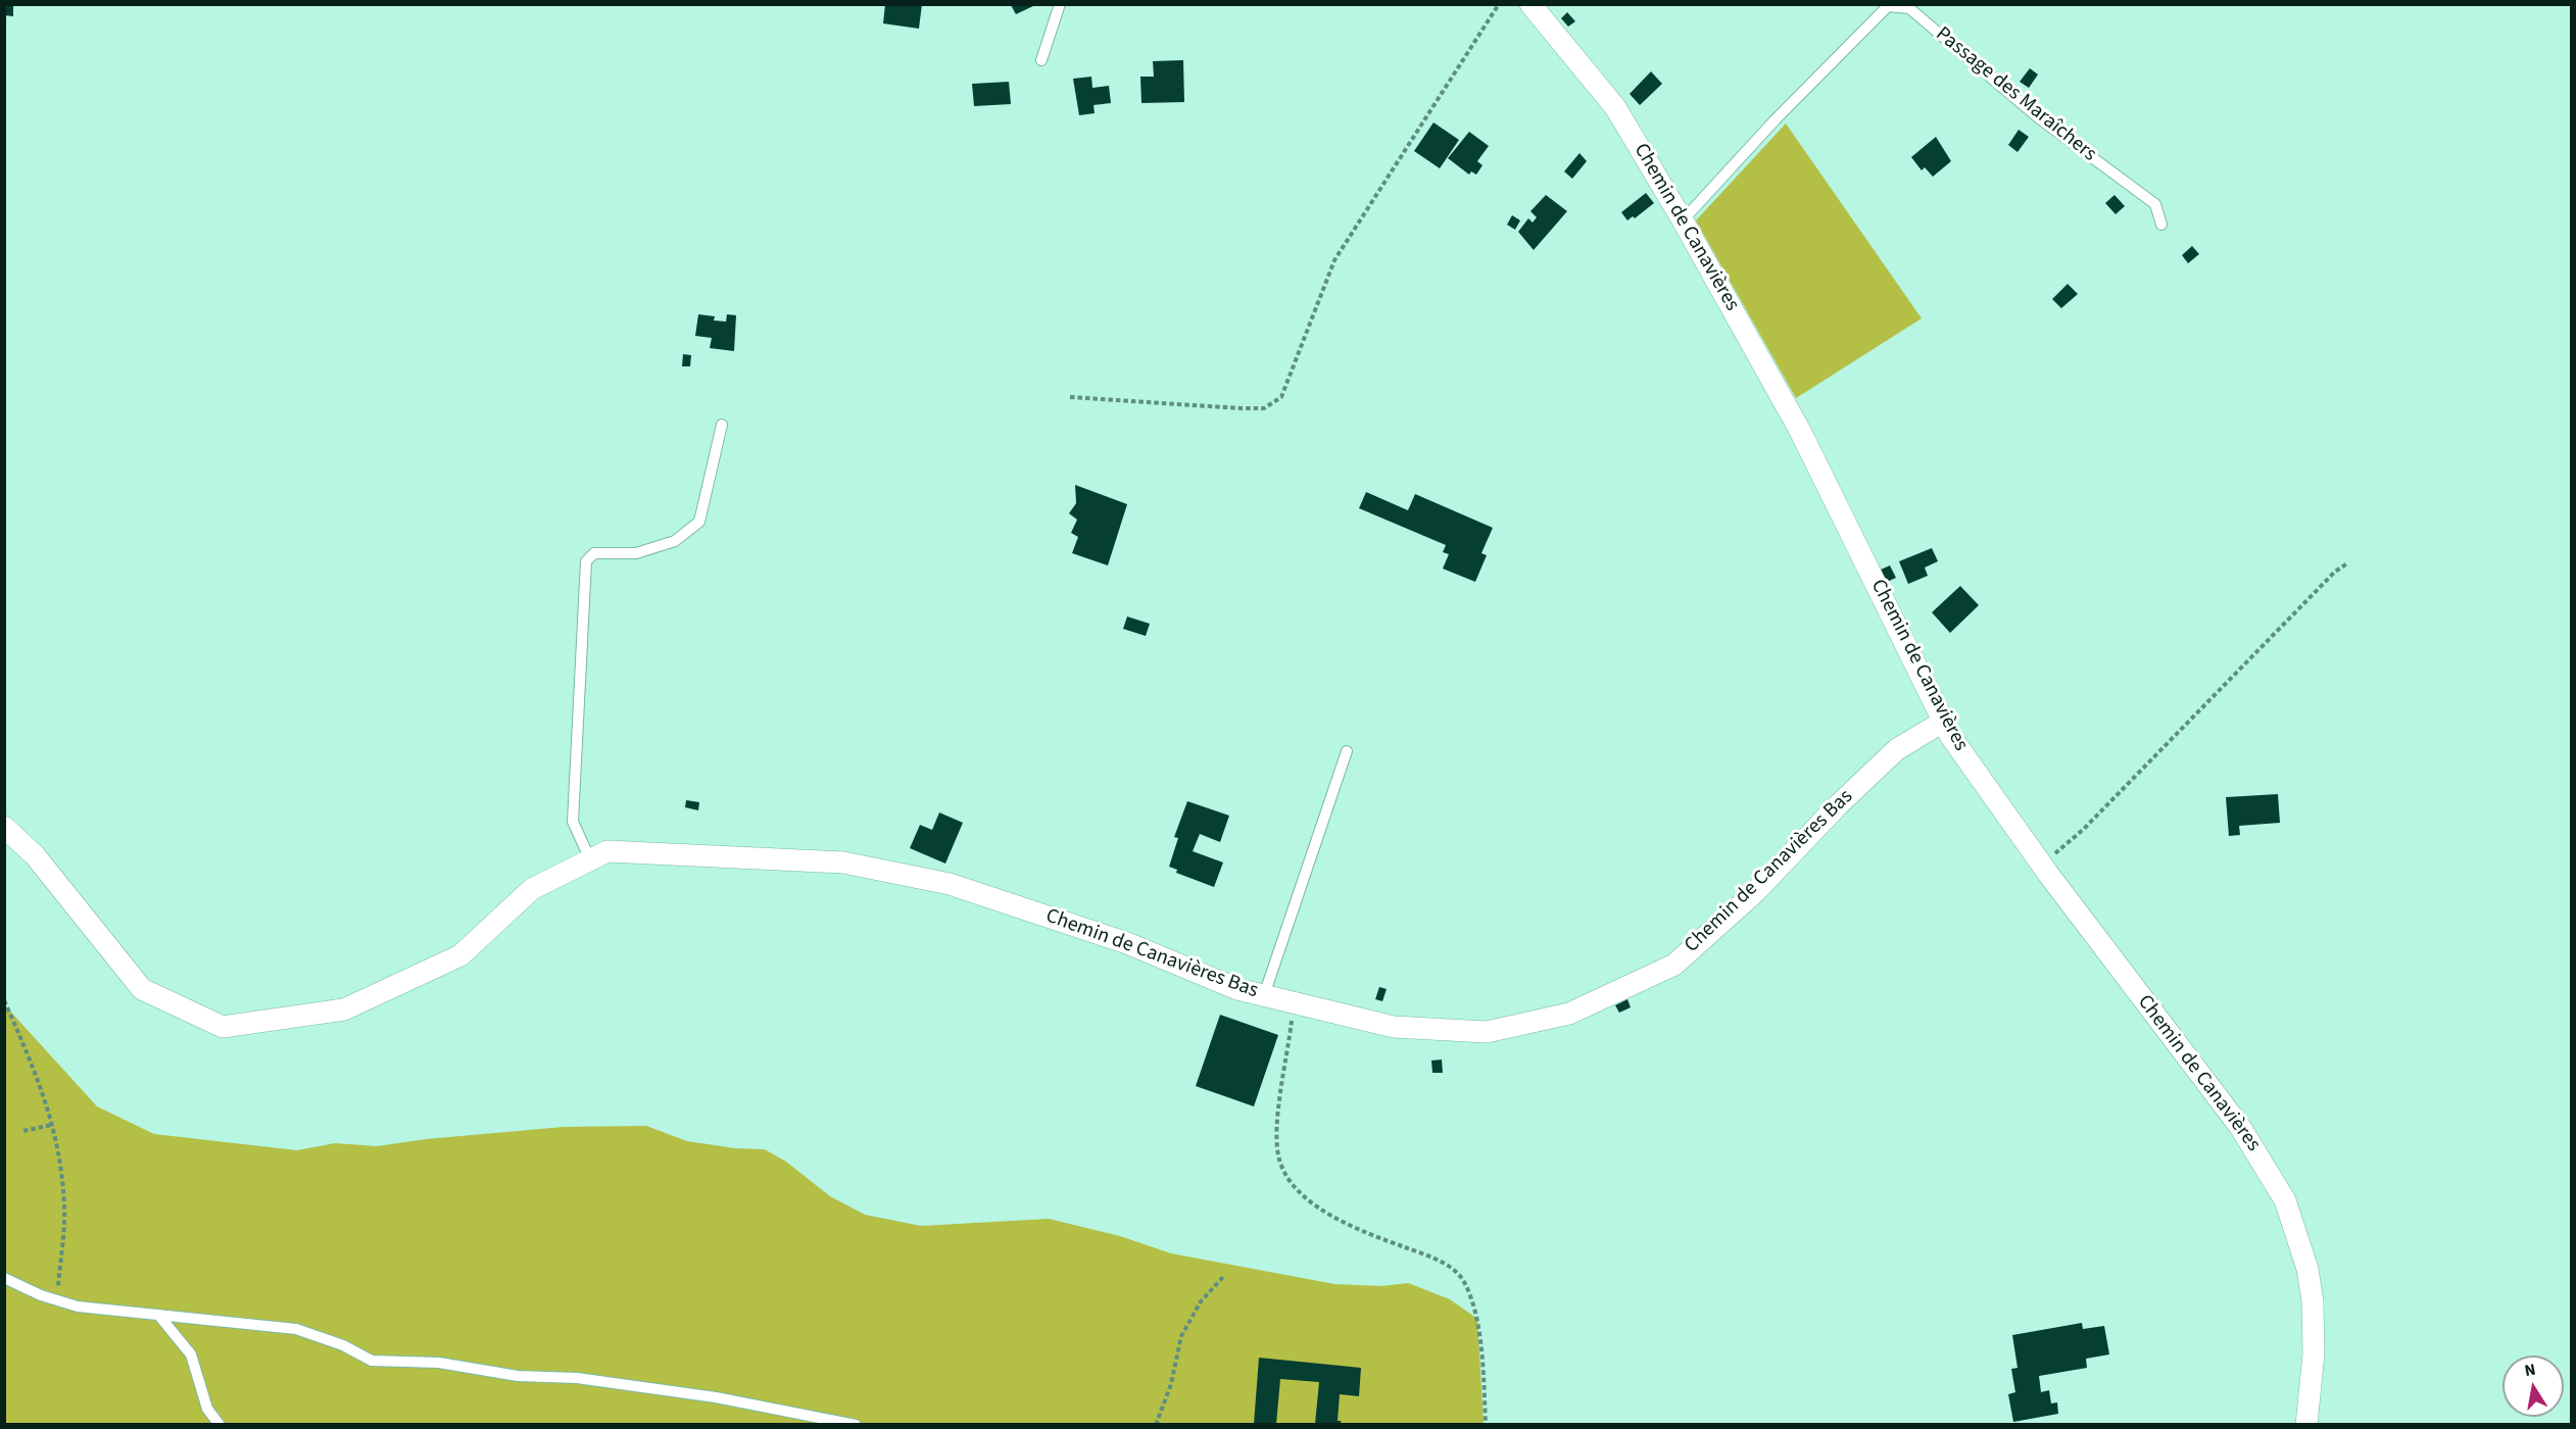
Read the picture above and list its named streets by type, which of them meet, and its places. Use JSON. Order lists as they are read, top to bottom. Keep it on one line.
{"streets":{"street":["Chemin de Canavières","Chemin de Canavières Bas"],"lane":["Passage des Maraîchers"]},"crossings":[["Passage des Maraîchers","Chemin de Canavières"],["Chemin de Canavières","Chemin de Canavières Bas"]],"north":"top"}
